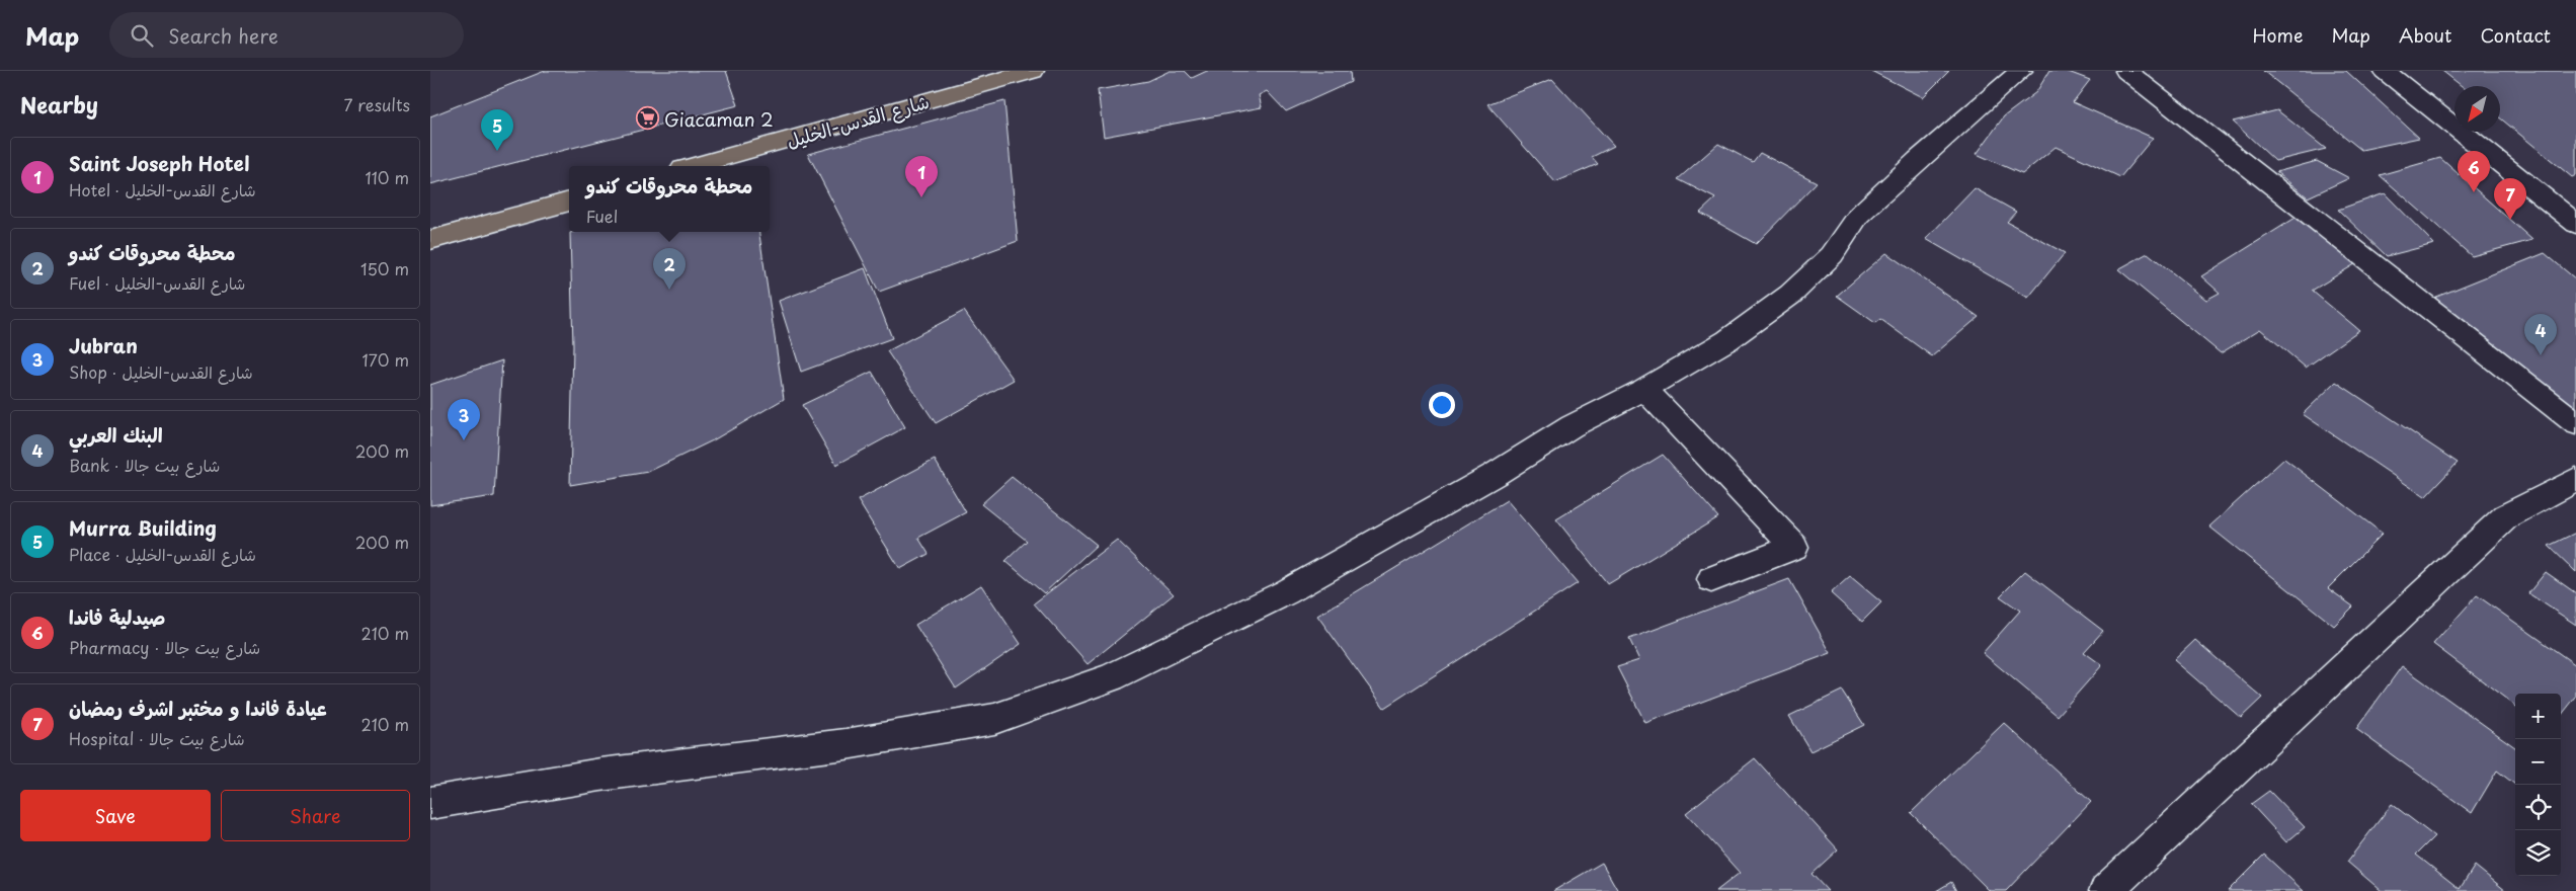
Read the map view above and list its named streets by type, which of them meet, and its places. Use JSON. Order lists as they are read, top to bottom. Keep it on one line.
{"streets":{"main road":["شارع القدس-الخليل"]},"places":{"supermarket":["Giacaman 2"]},"north":"bottom left","page":{"header":"Map","search":"Search here","nav":["Home","Map","About","Contact"],"heading":["Nearby","7 results"],"pins":["5","6","1","7","2","4","3"],"list":[{"mark":"1","name":"Saint Joseph Hotel","note":"Hotel · شارع القدس-الخليل","value":"110 m"},{"mark":"2","name":"محطة محروقات كندو","note":"Fuel · شارع القدس-الخليل","value":"150 m"},{"mark":"3","name":"Jubran","note":"Shop · شارع القدس-الخليل","value":"170 m"},{"mark":"4","name":"البنك العربي","note":"Bank · شارع بيت جالا","value":"200 m"},{"mark":"5","name":"Murra Building","note":"Place · شارع القدس-الخليل","value":"200 m"},{"mark":"6","name":"صيدلية فاندا","note":"Pharmacy · شارع بيت جالا","value":"210 m"},{"mark":"7","name":"عيادة فاندا و مختبر اشرف رمضان","note":"Hospital · شارع بيت جالا","value":"210 m"}],"popup":["محطة محروقات كندو","Fuel"],"map_buttons":["+","−"],"buttons":["Save","Share"]}}
